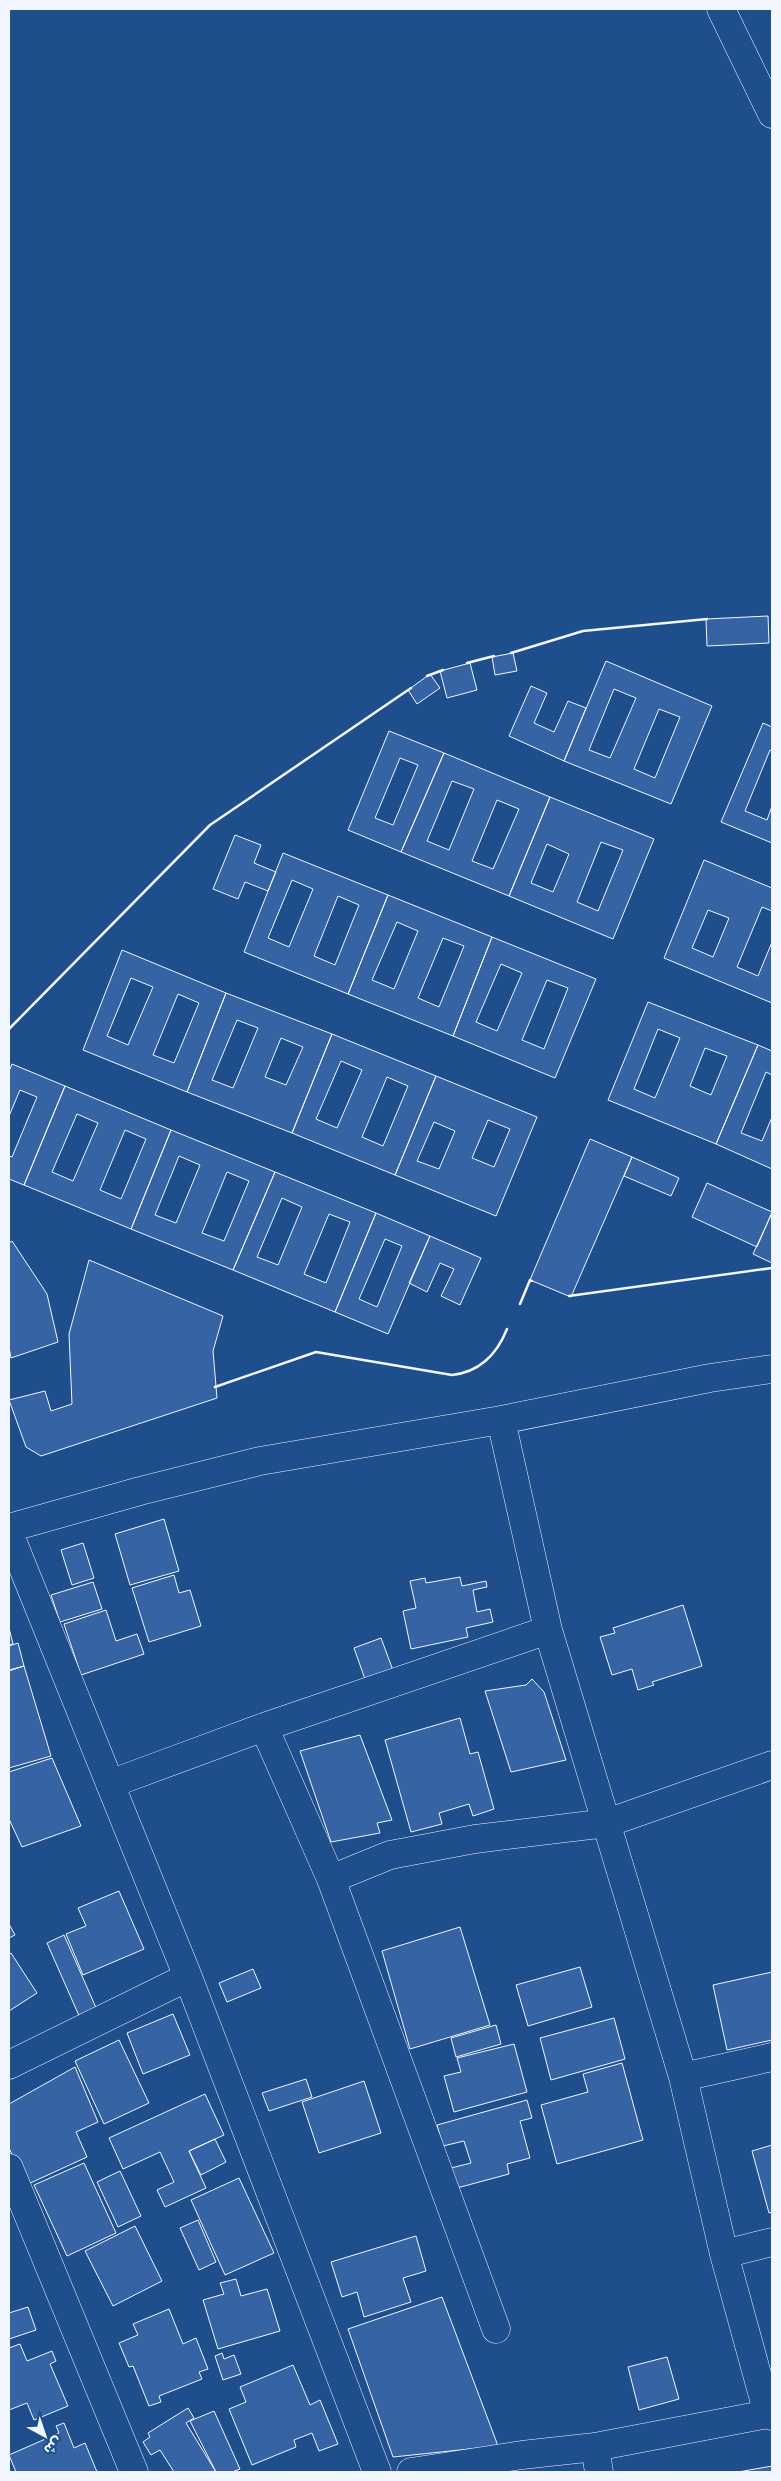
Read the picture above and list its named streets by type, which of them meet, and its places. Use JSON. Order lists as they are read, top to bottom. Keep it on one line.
{"north":"bottom right"}
